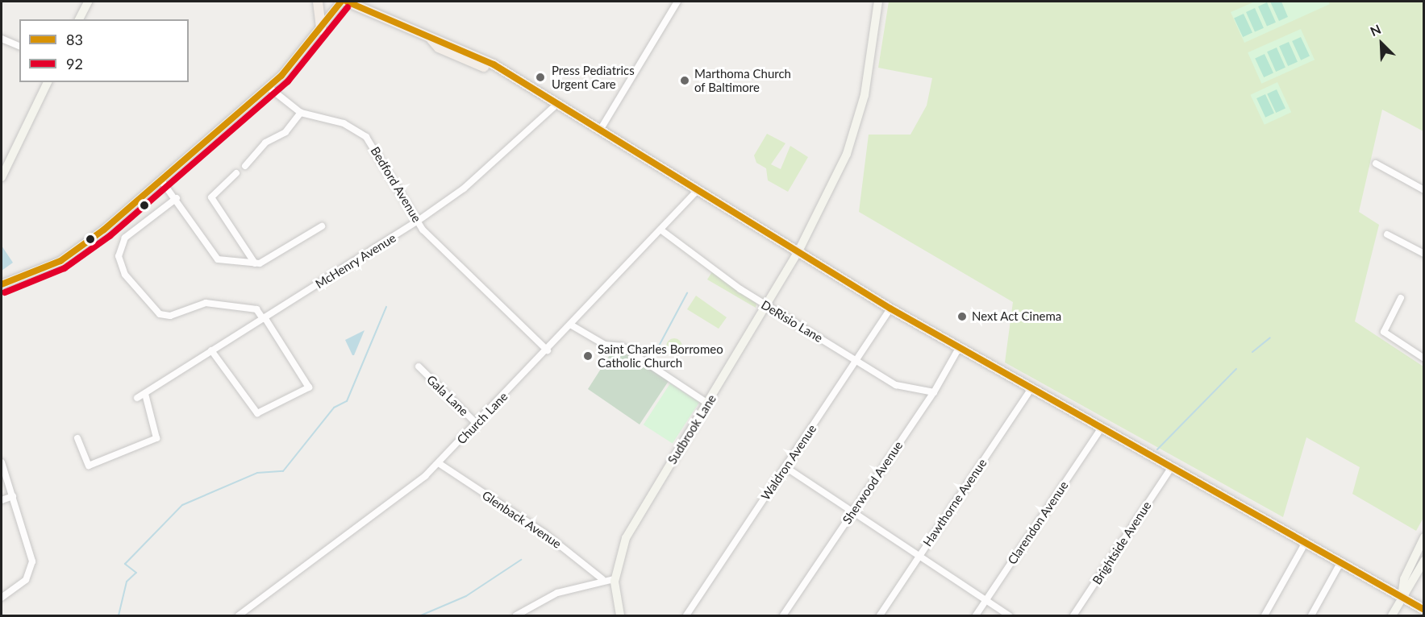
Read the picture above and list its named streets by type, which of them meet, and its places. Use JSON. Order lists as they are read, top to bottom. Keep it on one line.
{"streets":{"street":["Bedford Avenue","McHenry Avenue","DeRisio Lane","Gala Lane","Church Lane","Sudbrook Lane","Waldron Avenue","Sherwood Avenue","Hawthorne Avenue","Glenback Avenue","Clarendon Avenue","Brightside Avenue"]},"crossings":[["Bedford Avenue","McHenry Avenue"],["Bedford Avenue","Church Lane"],["DeRisio Lane","Church Lane"],["DeRisio Lane","Sudbrook Lane"],["DeRisio Lane","Waldron Avenue"],["DeRisio Lane","Sherwood Avenue"],["Gala Lane","Church Lane"],["Church Lane","Glenback Avenue"]],"places":["Press Pediatrics Urgent Care","Marthoma Church of Baltimore","Next Act Cinema","Saint Charles Borromeo Catholic Church"],"lines":["transit line 83","transit line 92"],"legend":["83","92"],"north":"top left"}
